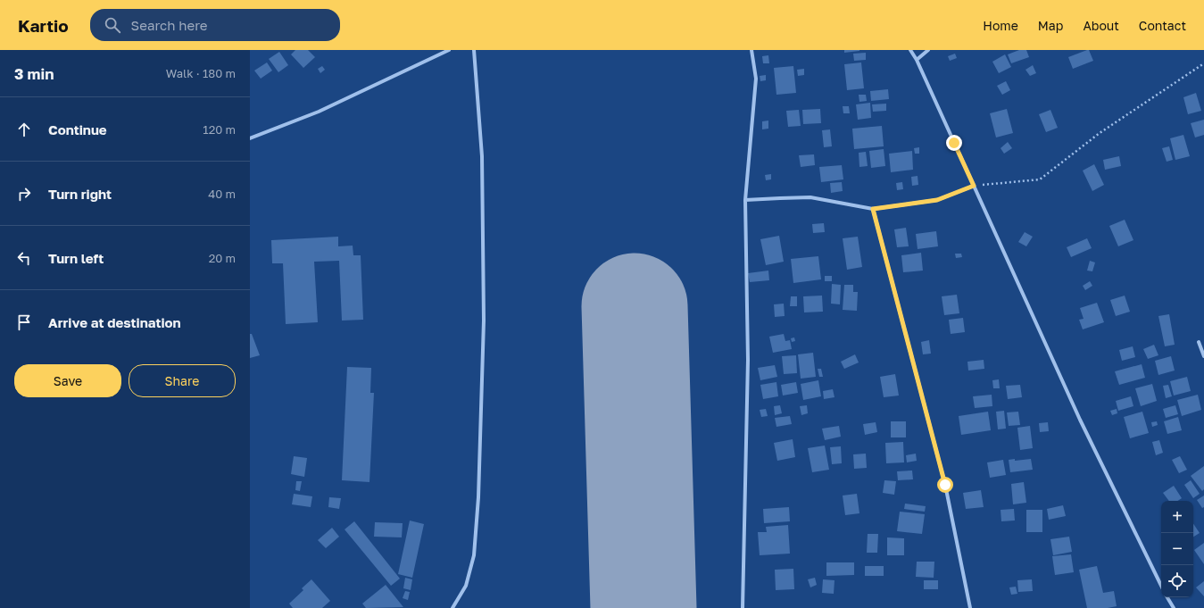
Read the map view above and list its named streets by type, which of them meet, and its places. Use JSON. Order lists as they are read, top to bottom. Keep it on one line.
{"page":{"header":"Kartio","search":"Search here","nav":["Home","Map","About","Contact"],"heading":["3 min","Walk · 180 m"],"list":[["Continue","120 m"],["Turn right","40 m"],["Turn left","20 m"],"Arrive at destination"],"buttons":["Save","Share"],"map_buttons":["+","−"]}}
